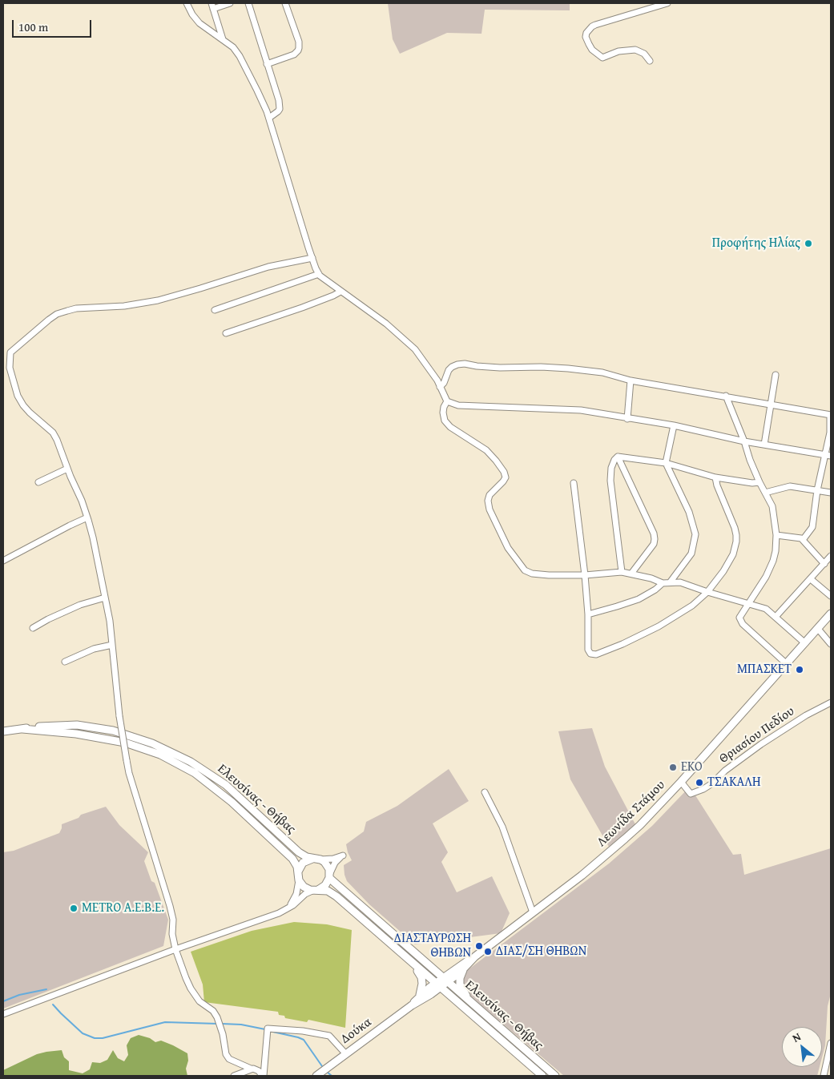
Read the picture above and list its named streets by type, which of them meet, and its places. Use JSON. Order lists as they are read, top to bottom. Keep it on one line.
{"streets":{"main road":["Ελευσίνας - Θήβας","Λεωνίδα Στάμου","Δούκα"],"street":["Θριασίου Πεδίου"]},"crossings":[["Θριασίου Πεδίου","Λεωνίδα Στάμου"],["Ελευσίνας - Θήβας","Λεωνίδα Στάμου"],["Ελευσίνας - Θήβας","Δούκα"],["Λεωνίδα Στάμου","Δούκα"]],"places":["Προφήτης Ηλίας","ΜΠΑΣΚΕΤ","EKO","ΤΣΑΚΑΛΗ","METRO Α.Ε.Β.Ε.","ΔΙΑΣΤΑΥΡΩΣΗ ΘΗΒΩΝ","ΔΙΑΣ/ΣΗ ΘΗΒΩΝ"],"scale_bar":"100 m","north":"top left"}
